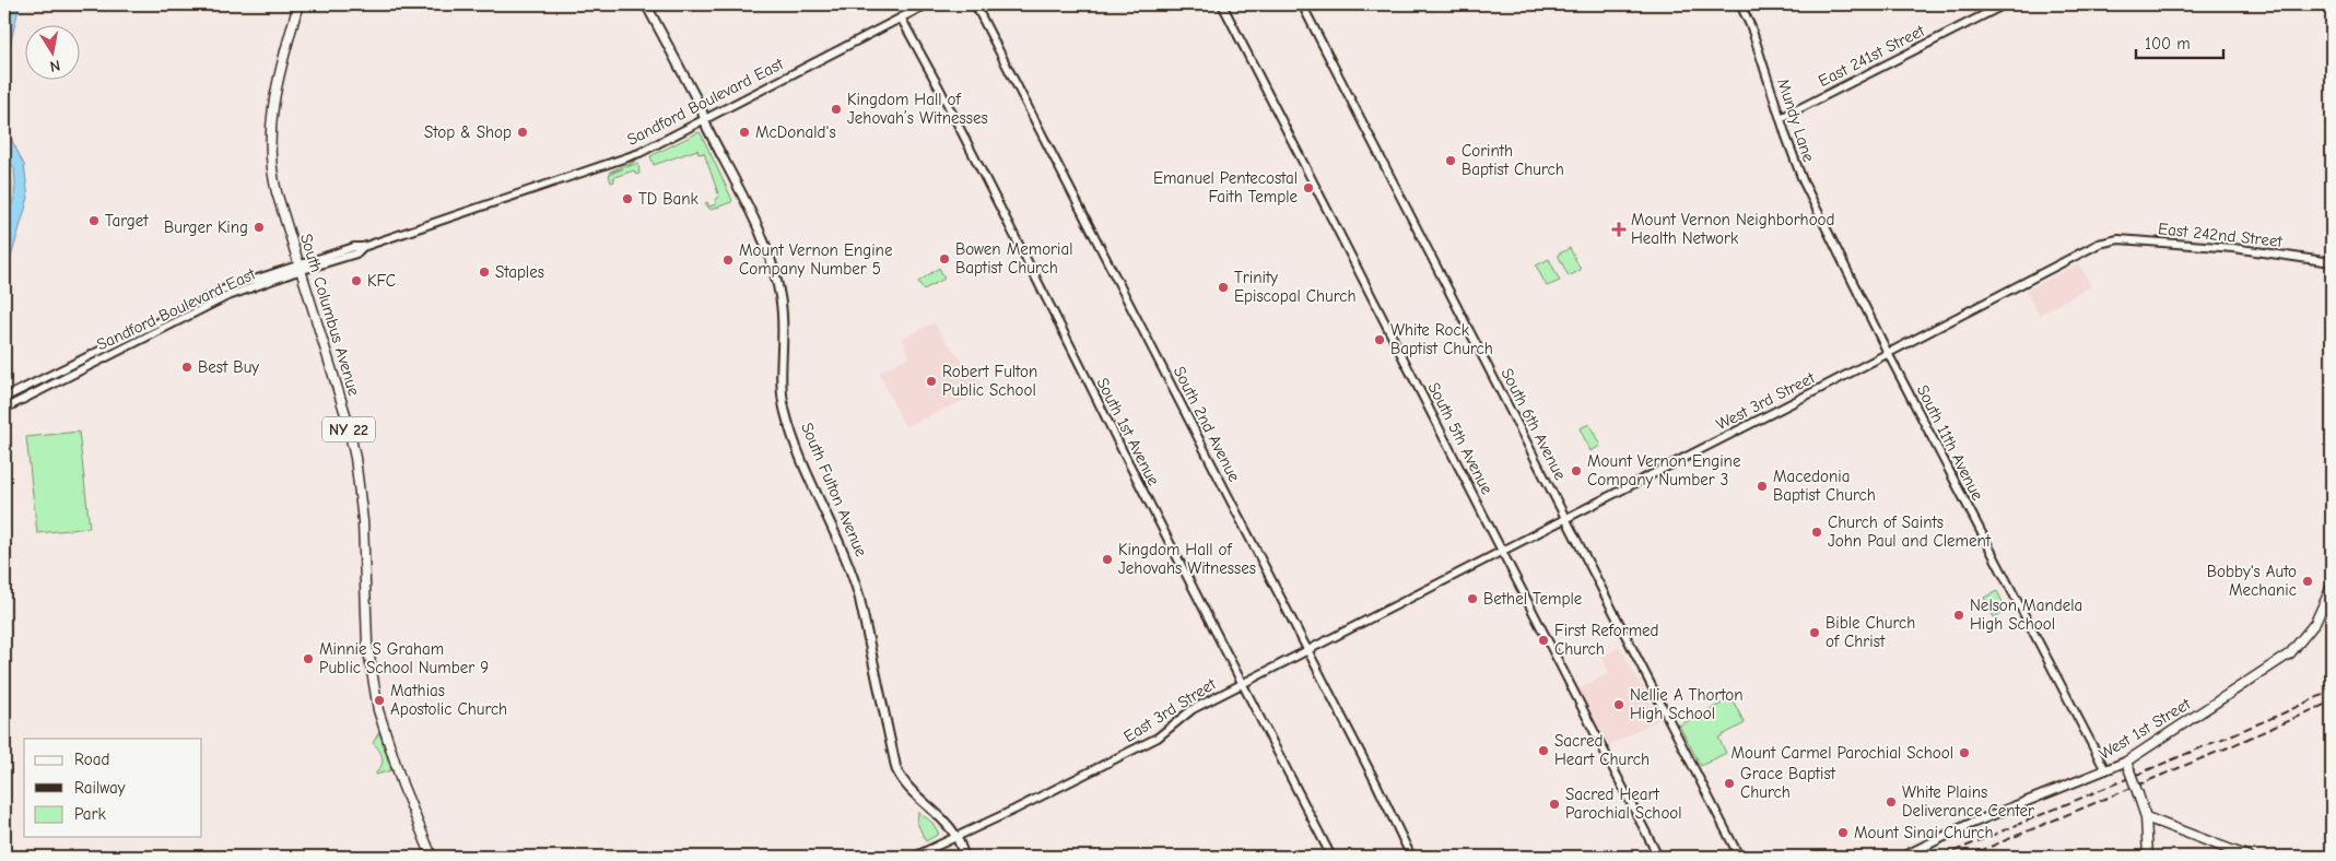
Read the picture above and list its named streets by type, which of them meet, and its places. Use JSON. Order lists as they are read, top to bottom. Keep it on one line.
{"streets":{"main road":["South Columbus Avenue","NY 22","South Fulton Avenue","West 1st Street"],"street":["East 241st Street","Sandford Boulevard East","Mundy Lane","East 242nd Street","West 3rd Street","South 2nd Avenue","South 6th Avenue","South 1st Avenue","South 5th Avenue","South 11th Avenue","East 3rd Street"]},"crossings":[["East 241st Street","Mundy Lane"],["Sandford Boulevard East","South Columbus Avenue"],["Sandford Boulevard East","South 1st Avenue"],["Sandford Boulevard East","South Fulton Avenue"],["Mundy Lane","South 11th Avenue"],["East 242nd Street","West 3rd Street"],["West 3rd Street","South 6th Avenue"],["West 3rd Street","South 5th Avenue"],["West 3rd Street","South 11th Avenue"],["West 3rd Street","East 3rd Street"],["South 2nd Avenue","East 3rd Street"],["South 1st Avenue","East 3rd Street"],["South 11th Avenue","West 1st Street"],["South Fulton Avenue","East 3rd Street"]],"places":{"other":["Kingdom Hall of Jehovah’s Witnesses","Stop & Shop","McDonald's","Corinth Baptist Church","Emanuel Pentecostal Faith Temple","TD Bank","Target","Burger King","Bowen Memorial Baptist Church","Mount Vernon Engine Company Number 5","Staples","KFC","Trinity Episcopal Church","White Rock Baptist Church","Best Buy","Robert Fulton Public School","Mount Vernon Engine Company Number 3","Macedonia Baptist Church","Church of Saints John Paul and Clement","Kingdom Hall of Jehovahs Witnesses","Bobby's Auto Mechanic","Bethel Temple","Nelson Mandela High School","Bible Church of Christ","First Reformed Church","Minnie S Graham Public School Number 9","Mathias Apostolic Church","Nellie A Thorton High School","Sacred Heart Church","Mount Carmel Parochial School","Grace Baptist Church","White Plains Deliverance Center","Sacred Heart Parochial School","Mount Sinai Church"],"health":["Mount Vernon Neighborhood Health Network"]},"legend":["Road","Railway","Park"],"scale_bar":"100 m","north":"bottom"}
